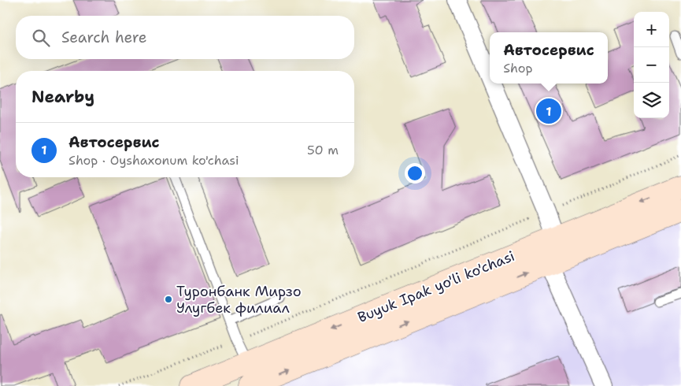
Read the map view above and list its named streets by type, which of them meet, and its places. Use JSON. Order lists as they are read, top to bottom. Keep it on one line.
{"streets":{"main road":["Buyuk Ipak yo'li ko'chasi"]},"places":["Туронбанк Мирзо Улугбек филиал"],"page":{"map_buttons":["+","−"],"search":"Search here","popup":["Автосервис","Shop"],"heading":"Nearby","pins":"1","list":[{"mark":"1","name":"Автосервис","note":"Shop · Oyshaxonum ko'chasi","value":"50 m"}]}}
